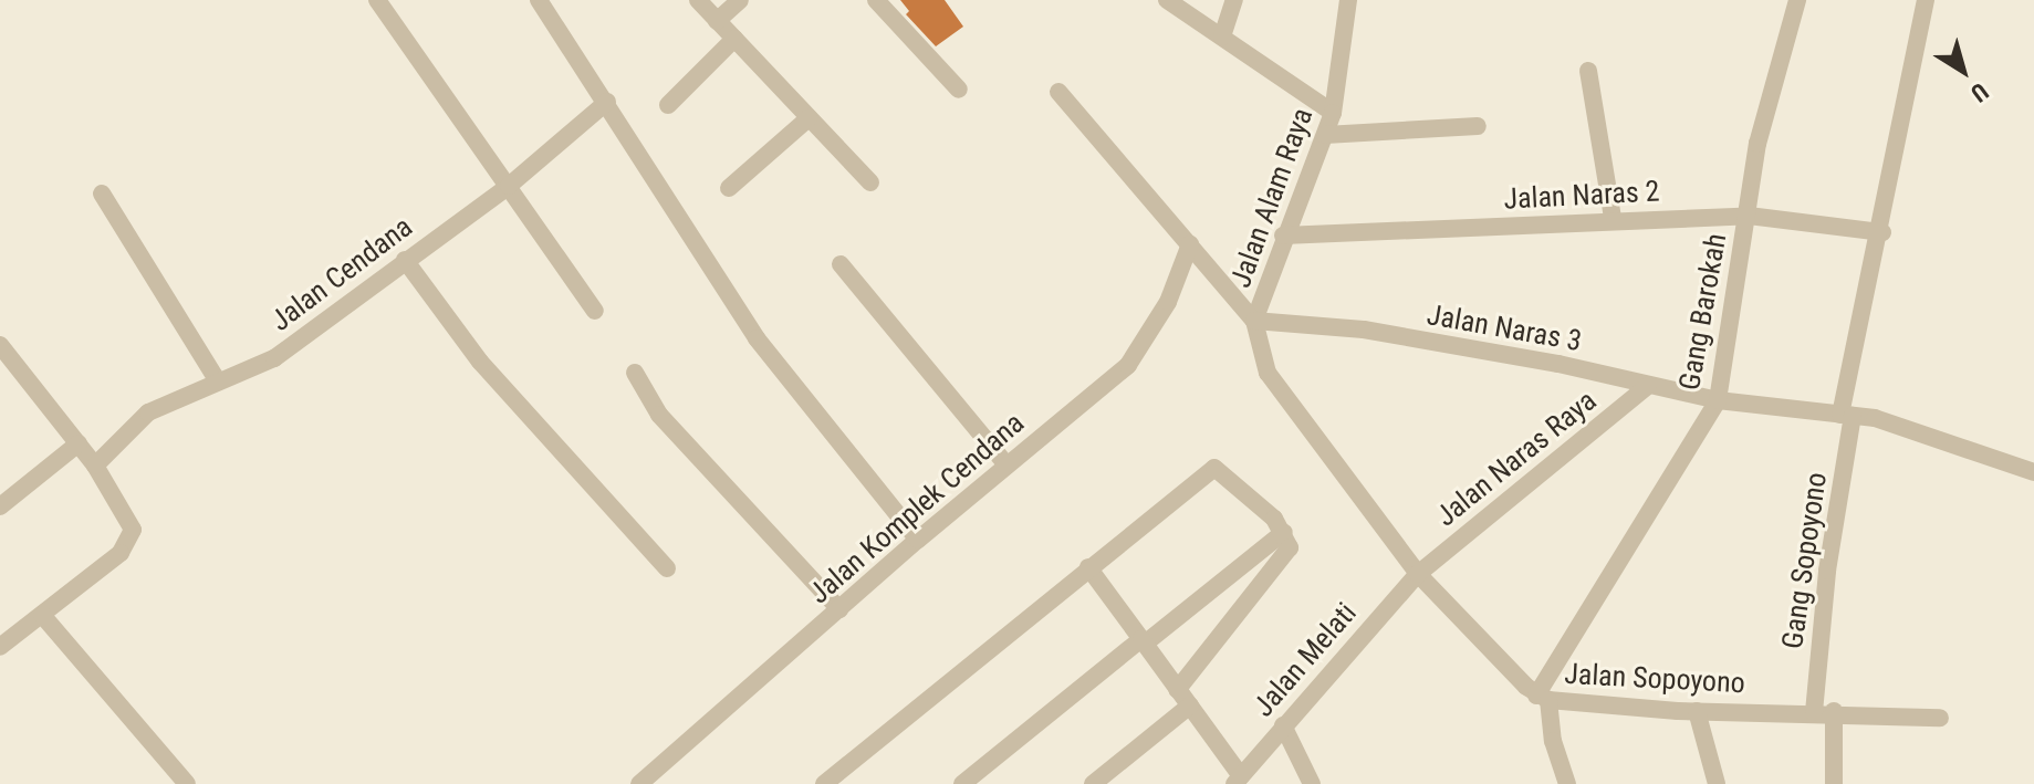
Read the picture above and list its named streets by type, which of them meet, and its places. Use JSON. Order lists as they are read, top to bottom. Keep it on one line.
{"streets":{"street":["Jalan Naras 2","Jalan Alam Raya","Jalan Cendana","Gang Barokah","Jalan Naras 3","Jalan Naras Raya","Jalan Komplek Cendana","Gang Sopoyono","Jalan Melati","Jalan Sopoyono"]},"crossings":[["Jalan Naras 2","Jalan Alam Raya"],["Jalan Naras 2","Gang Barokah"],["Jalan Naras 2","Gang Sopoyono"],["Jalan Alam Raya","Jalan Naras 3"],["Jalan Alam Raya","Jalan Naras Raya"],["Jalan Alam Raya","Jalan Melati"],["Jalan Alam Raya","Jalan Sopoyono"],["Gang Barokah","Jalan Naras 3"],["Gang Barokah","Jalan Sopoyono"],["Jalan Naras 3","Jalan Naras Raya"],["Jalan Naras 3","Gang Sopoyono"],["Jalan Naras Raya","Jalan Melati"],["Jalan Naras Raya","Jalan Sopoyono"],["Gang Sopoyono","Jalan Sopoyono"],["Jalan Melati","Jalan Sopoyono"]],"north":"bottom right"}
